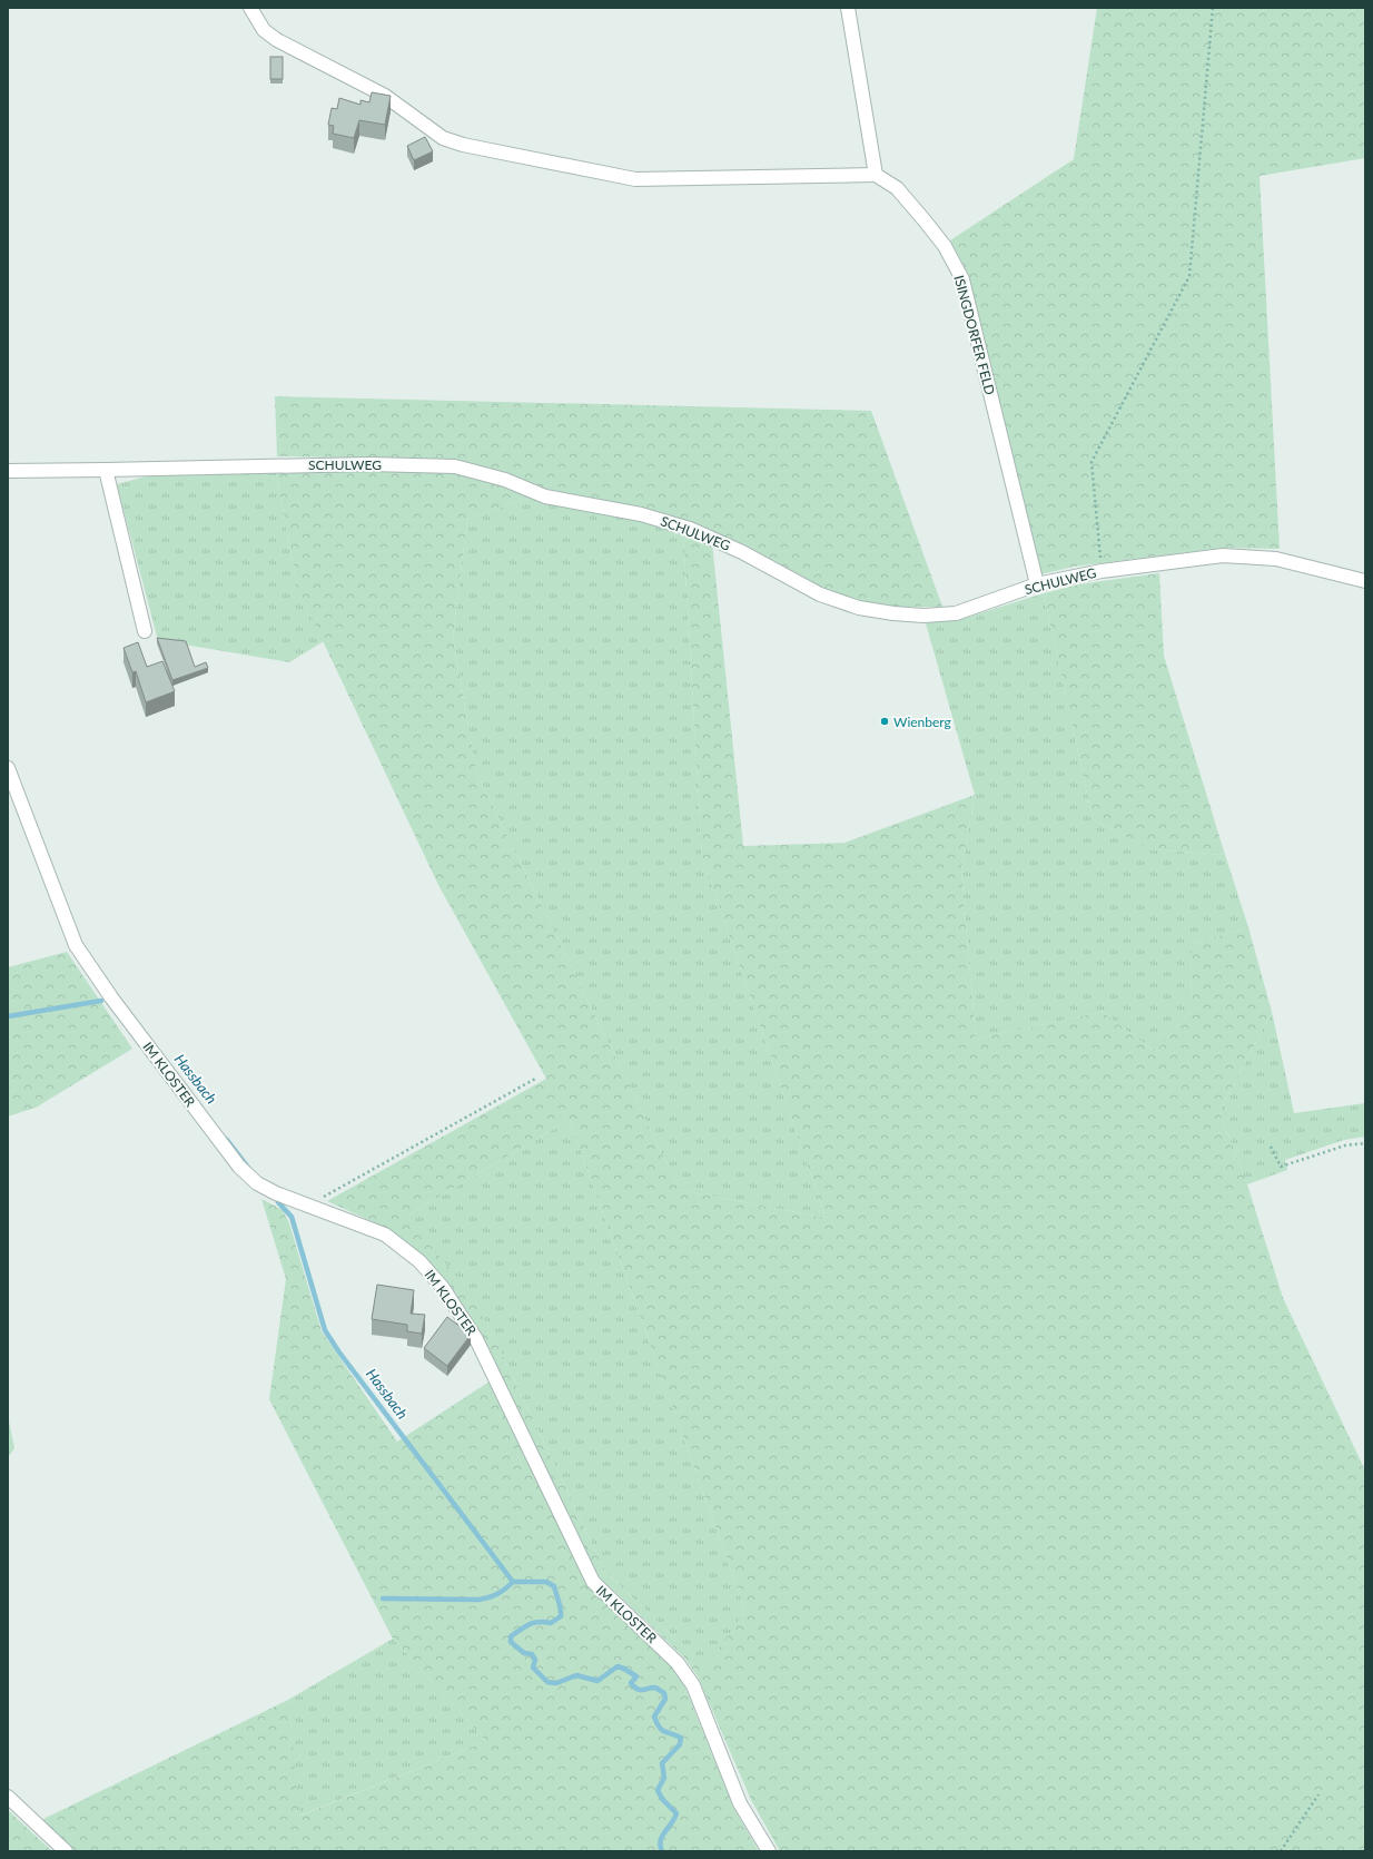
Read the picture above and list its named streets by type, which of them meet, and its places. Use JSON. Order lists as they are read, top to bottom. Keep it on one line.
{"streets":{"street":["ISINGDORFER FELD","SCHULWEG","IM KLOSTER"]},"crossings":[["ISINGDORFER FELD","SCHULWEG"]],"water":["Hassbach"],"places":["Wienberg"]}
